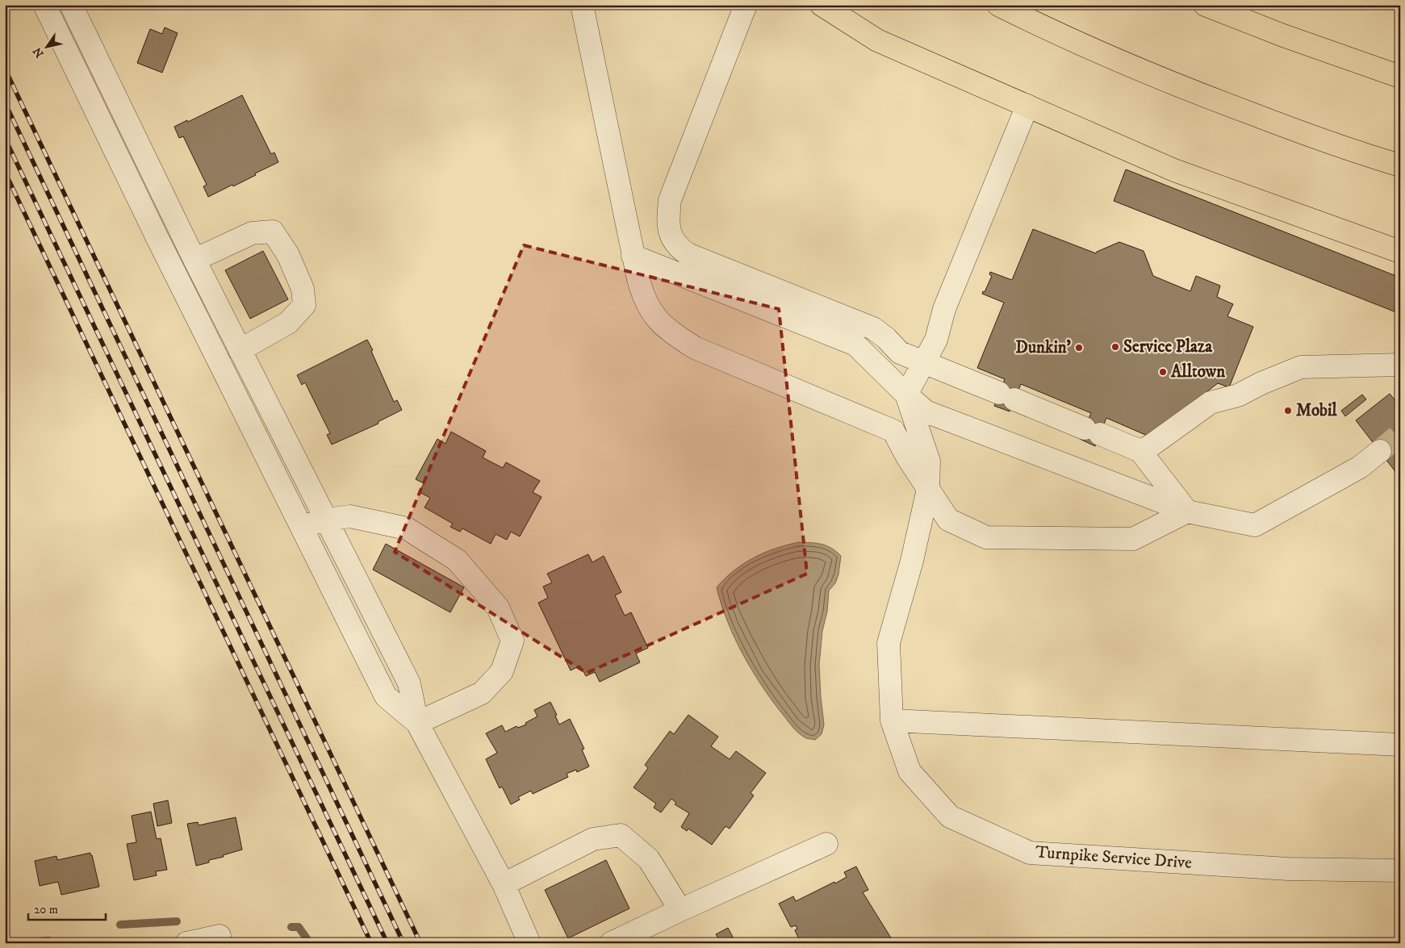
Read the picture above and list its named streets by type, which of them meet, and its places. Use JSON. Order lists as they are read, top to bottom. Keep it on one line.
{"streets":{"street":["Turnpike Service Drive"]},"places":["Service Plaza","Dunkin'","Alltown","Mobil"],"scale_bar":"20 m","north":"bottom left"}
